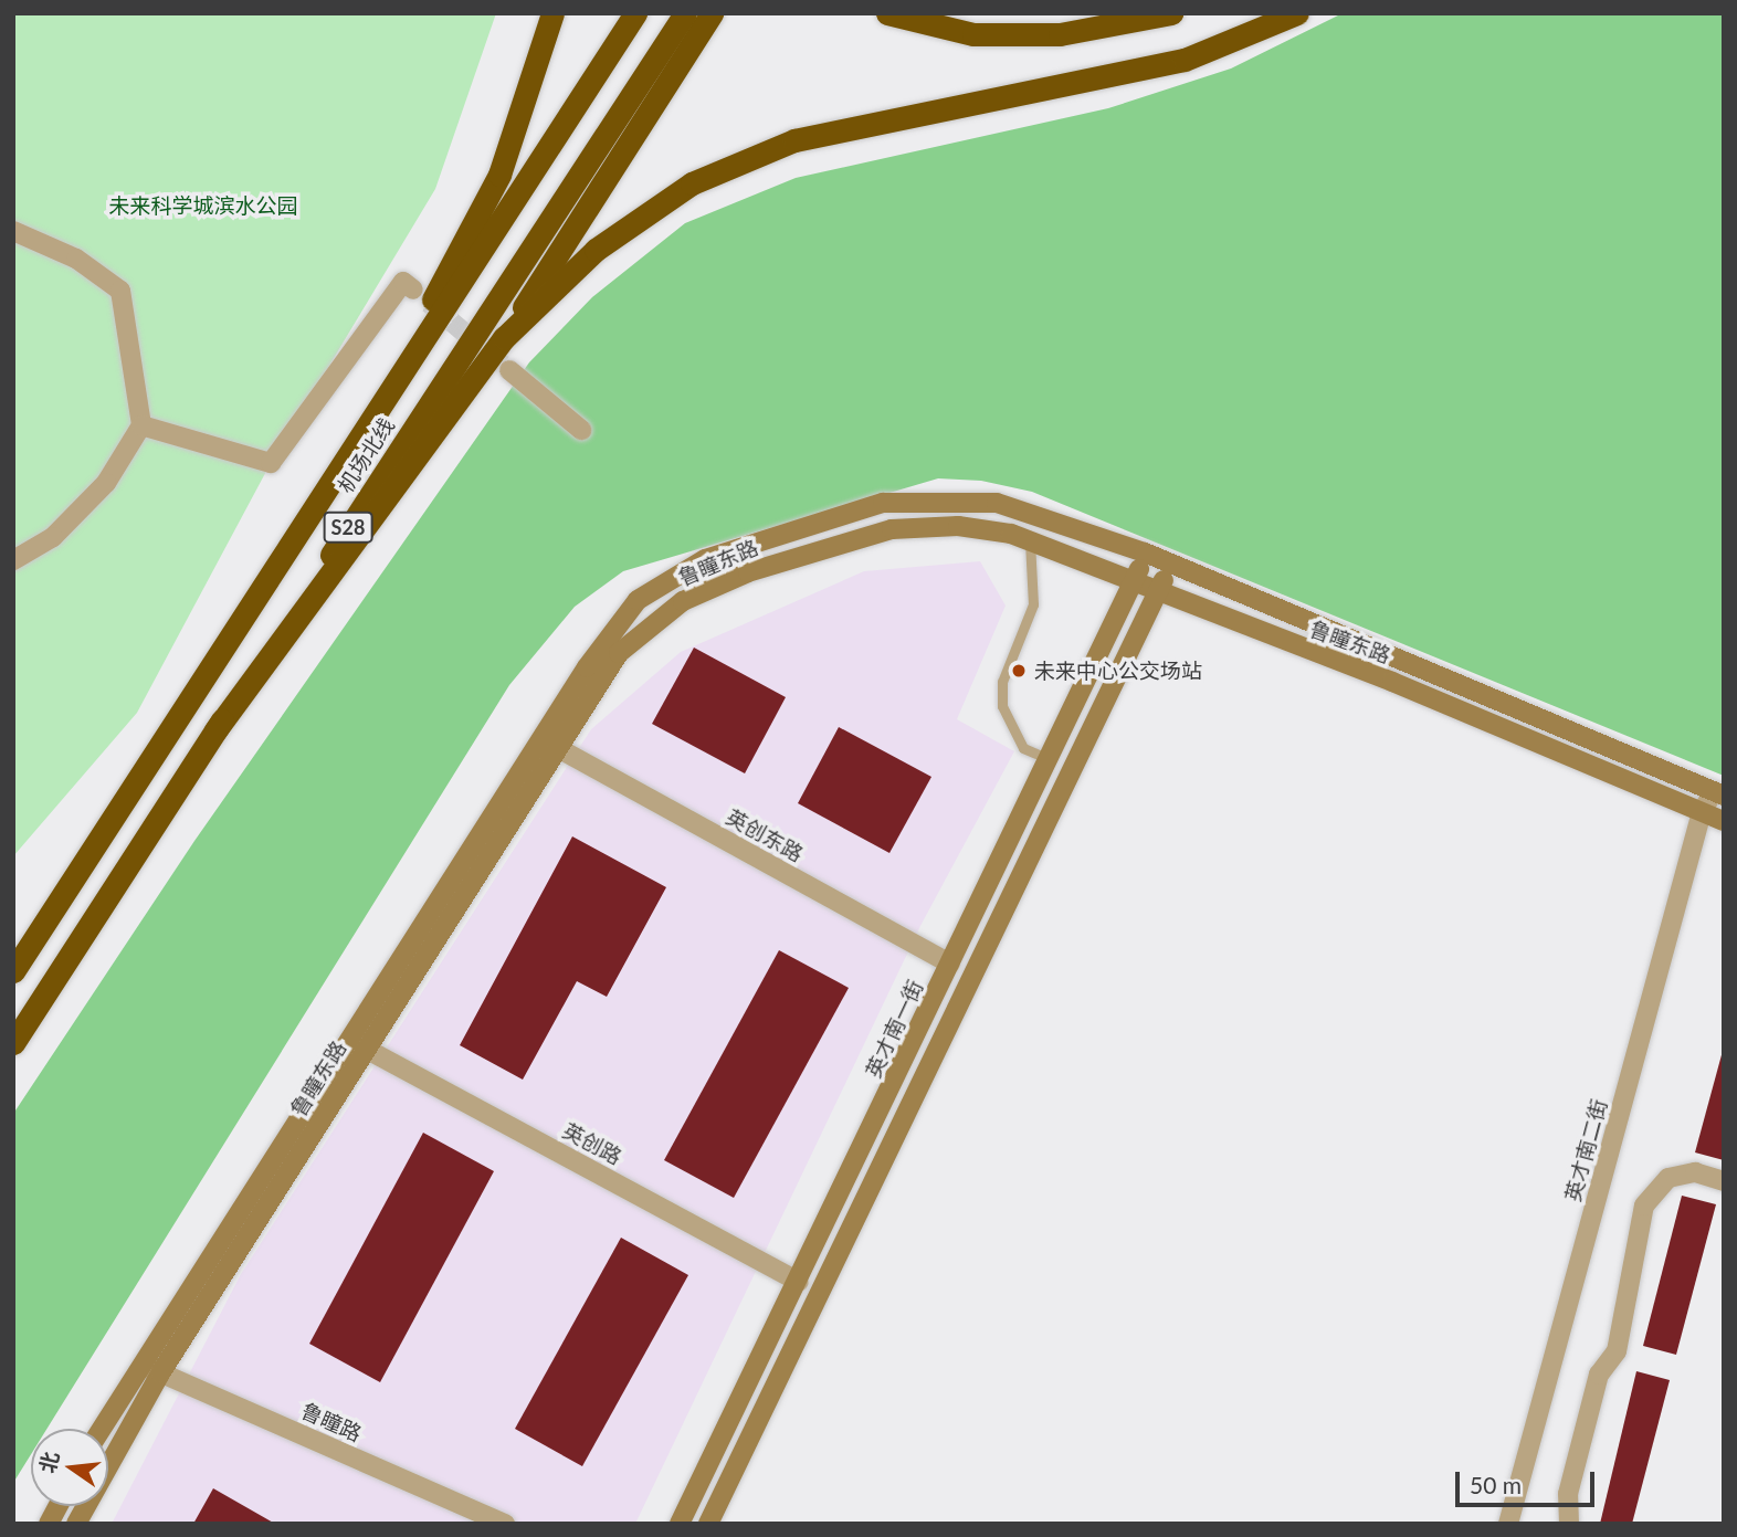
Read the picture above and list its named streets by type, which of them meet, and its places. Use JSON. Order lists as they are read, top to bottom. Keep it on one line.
{"streets":{"highway":["机场北线","S28"],"main road":["鲁瞳东路","英才南一街"],"street":["英创东路","英创路","英才南二街","鲁瞳路"]},"crossings":[["鲁瞳东路","英创东路"],["鲁瞳东路","英才南一街"],["鲁瞳东路","英创路"],["鲁瞳东路","英才南二街"],["鲁瞳东路","鲁瞳路"],["英创东路","英才南一街"],["英才南一街","英创路"]],"parks":["未来科学城滨水公园"],"places":["未来中心公交场站"],"scale_bar":"50 m","north":"left"}
